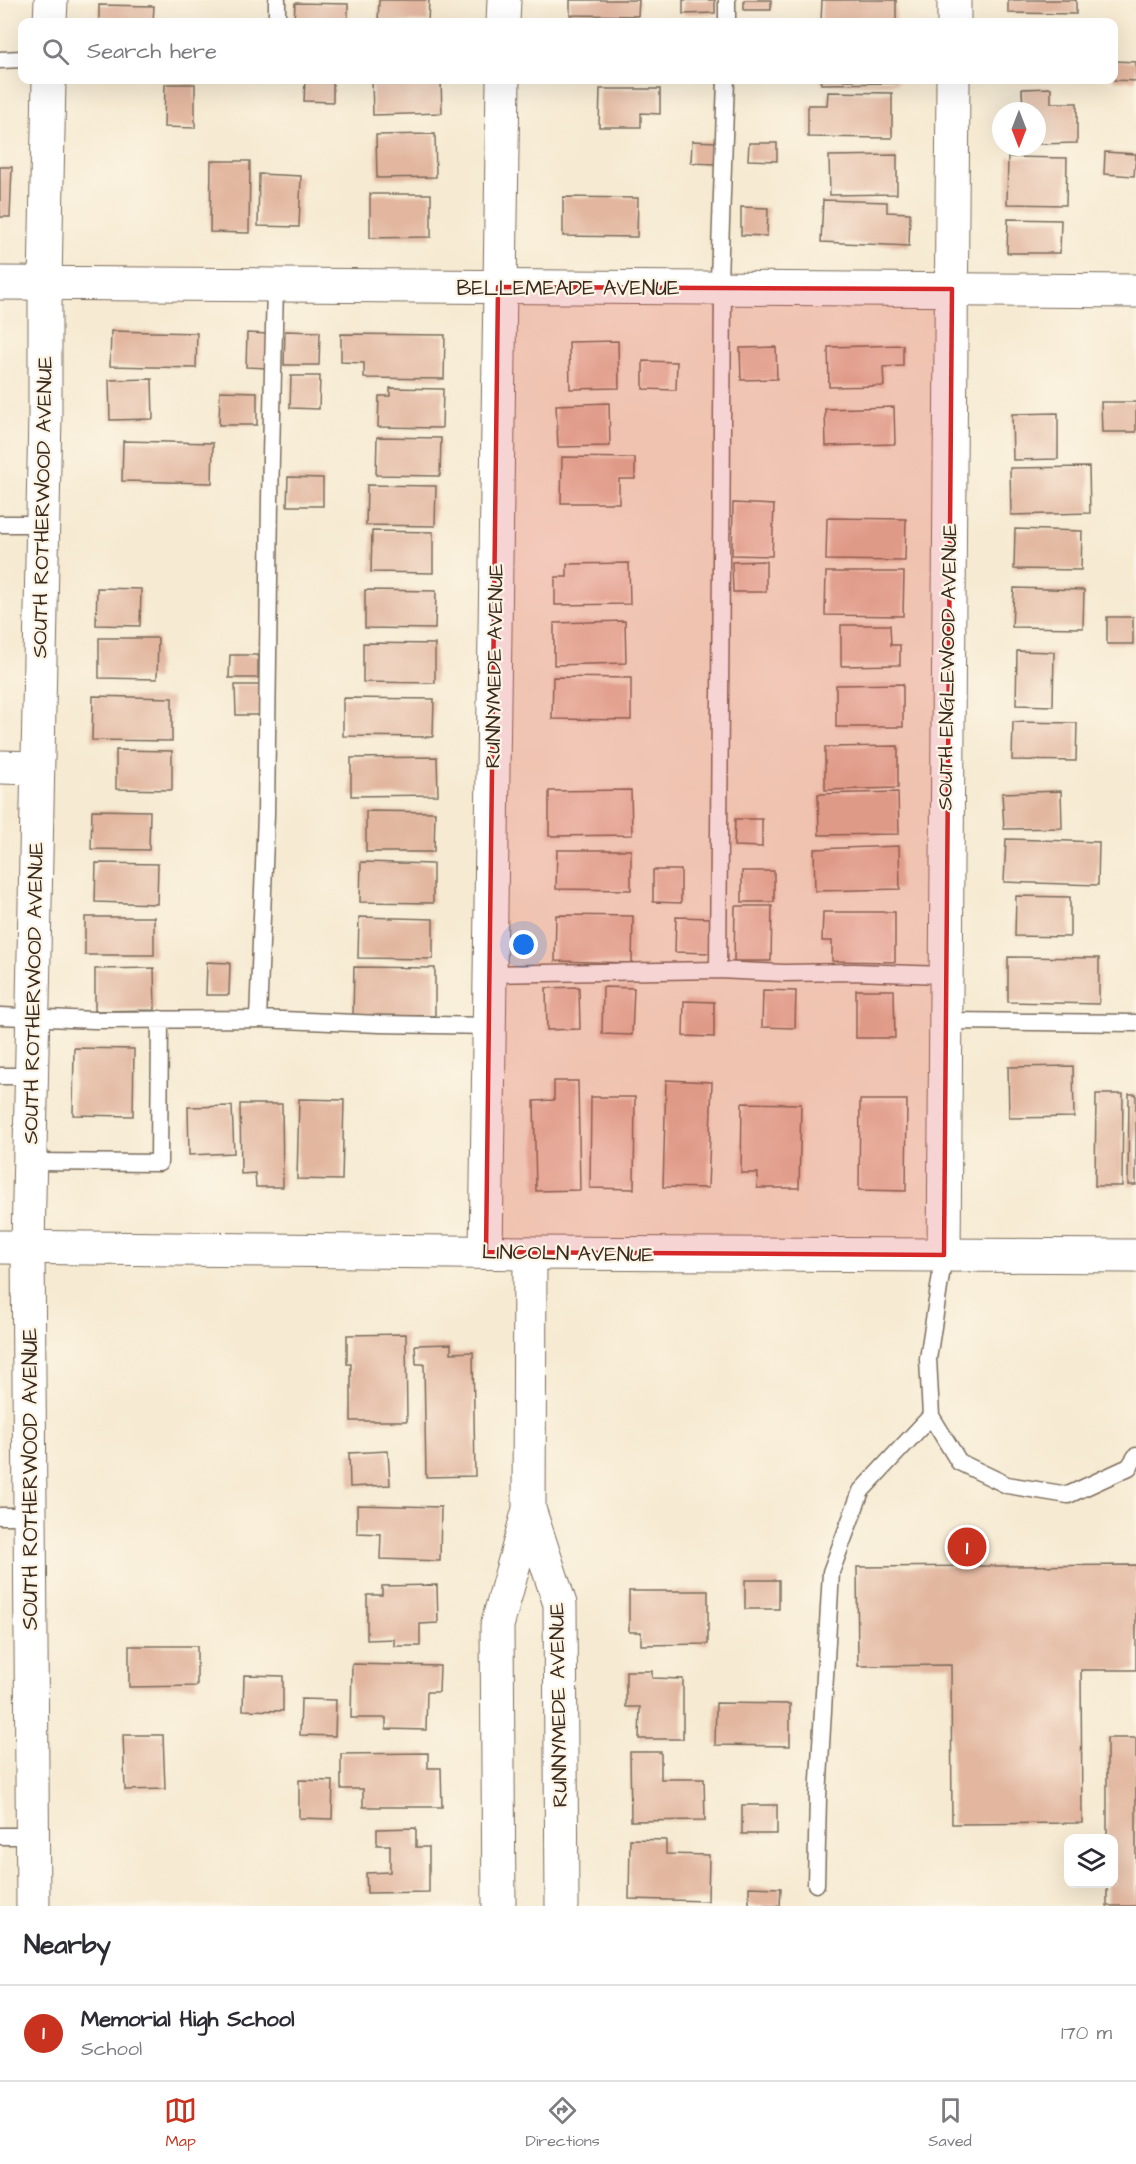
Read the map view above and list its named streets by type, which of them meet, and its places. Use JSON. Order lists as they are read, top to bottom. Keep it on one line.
{"streets":{"street":["BELLEMEADE AVENUE","SOUTH ROTHERWOOD AVENUE","RUNNYMEDE AVENUE","SOUTH ENGLEWOOD AVENUE","LINCOLN AVENUE"]},"crossings":[["BELLEMEADE AVENUE","SOUTH ROTHERWOOD AVENUE"],["BELLEMEADE AVENUE","RUNNYMEDE AVENUE"],["BELLEMEADE AVENUE","SOUTH ENGLEWOOD AVENUE"],["SOUTH ROTHERWOOD AVENUE","LINCOLN AVENUE"],["RUNNYMEDE AVENUE","LINCOLN AVENUE"],["SOUTH ENGLEWOOD AVENUE","LINCOLN AVENUE"]],"north":"bottom","page":{"search":"Search here","pins":"1","heading":"Nearby","list":[{"mark":"1","name":"Memorial High School","note":"School","value":"170 m"}],"nav":["Map","Directions","Saved"]}}
